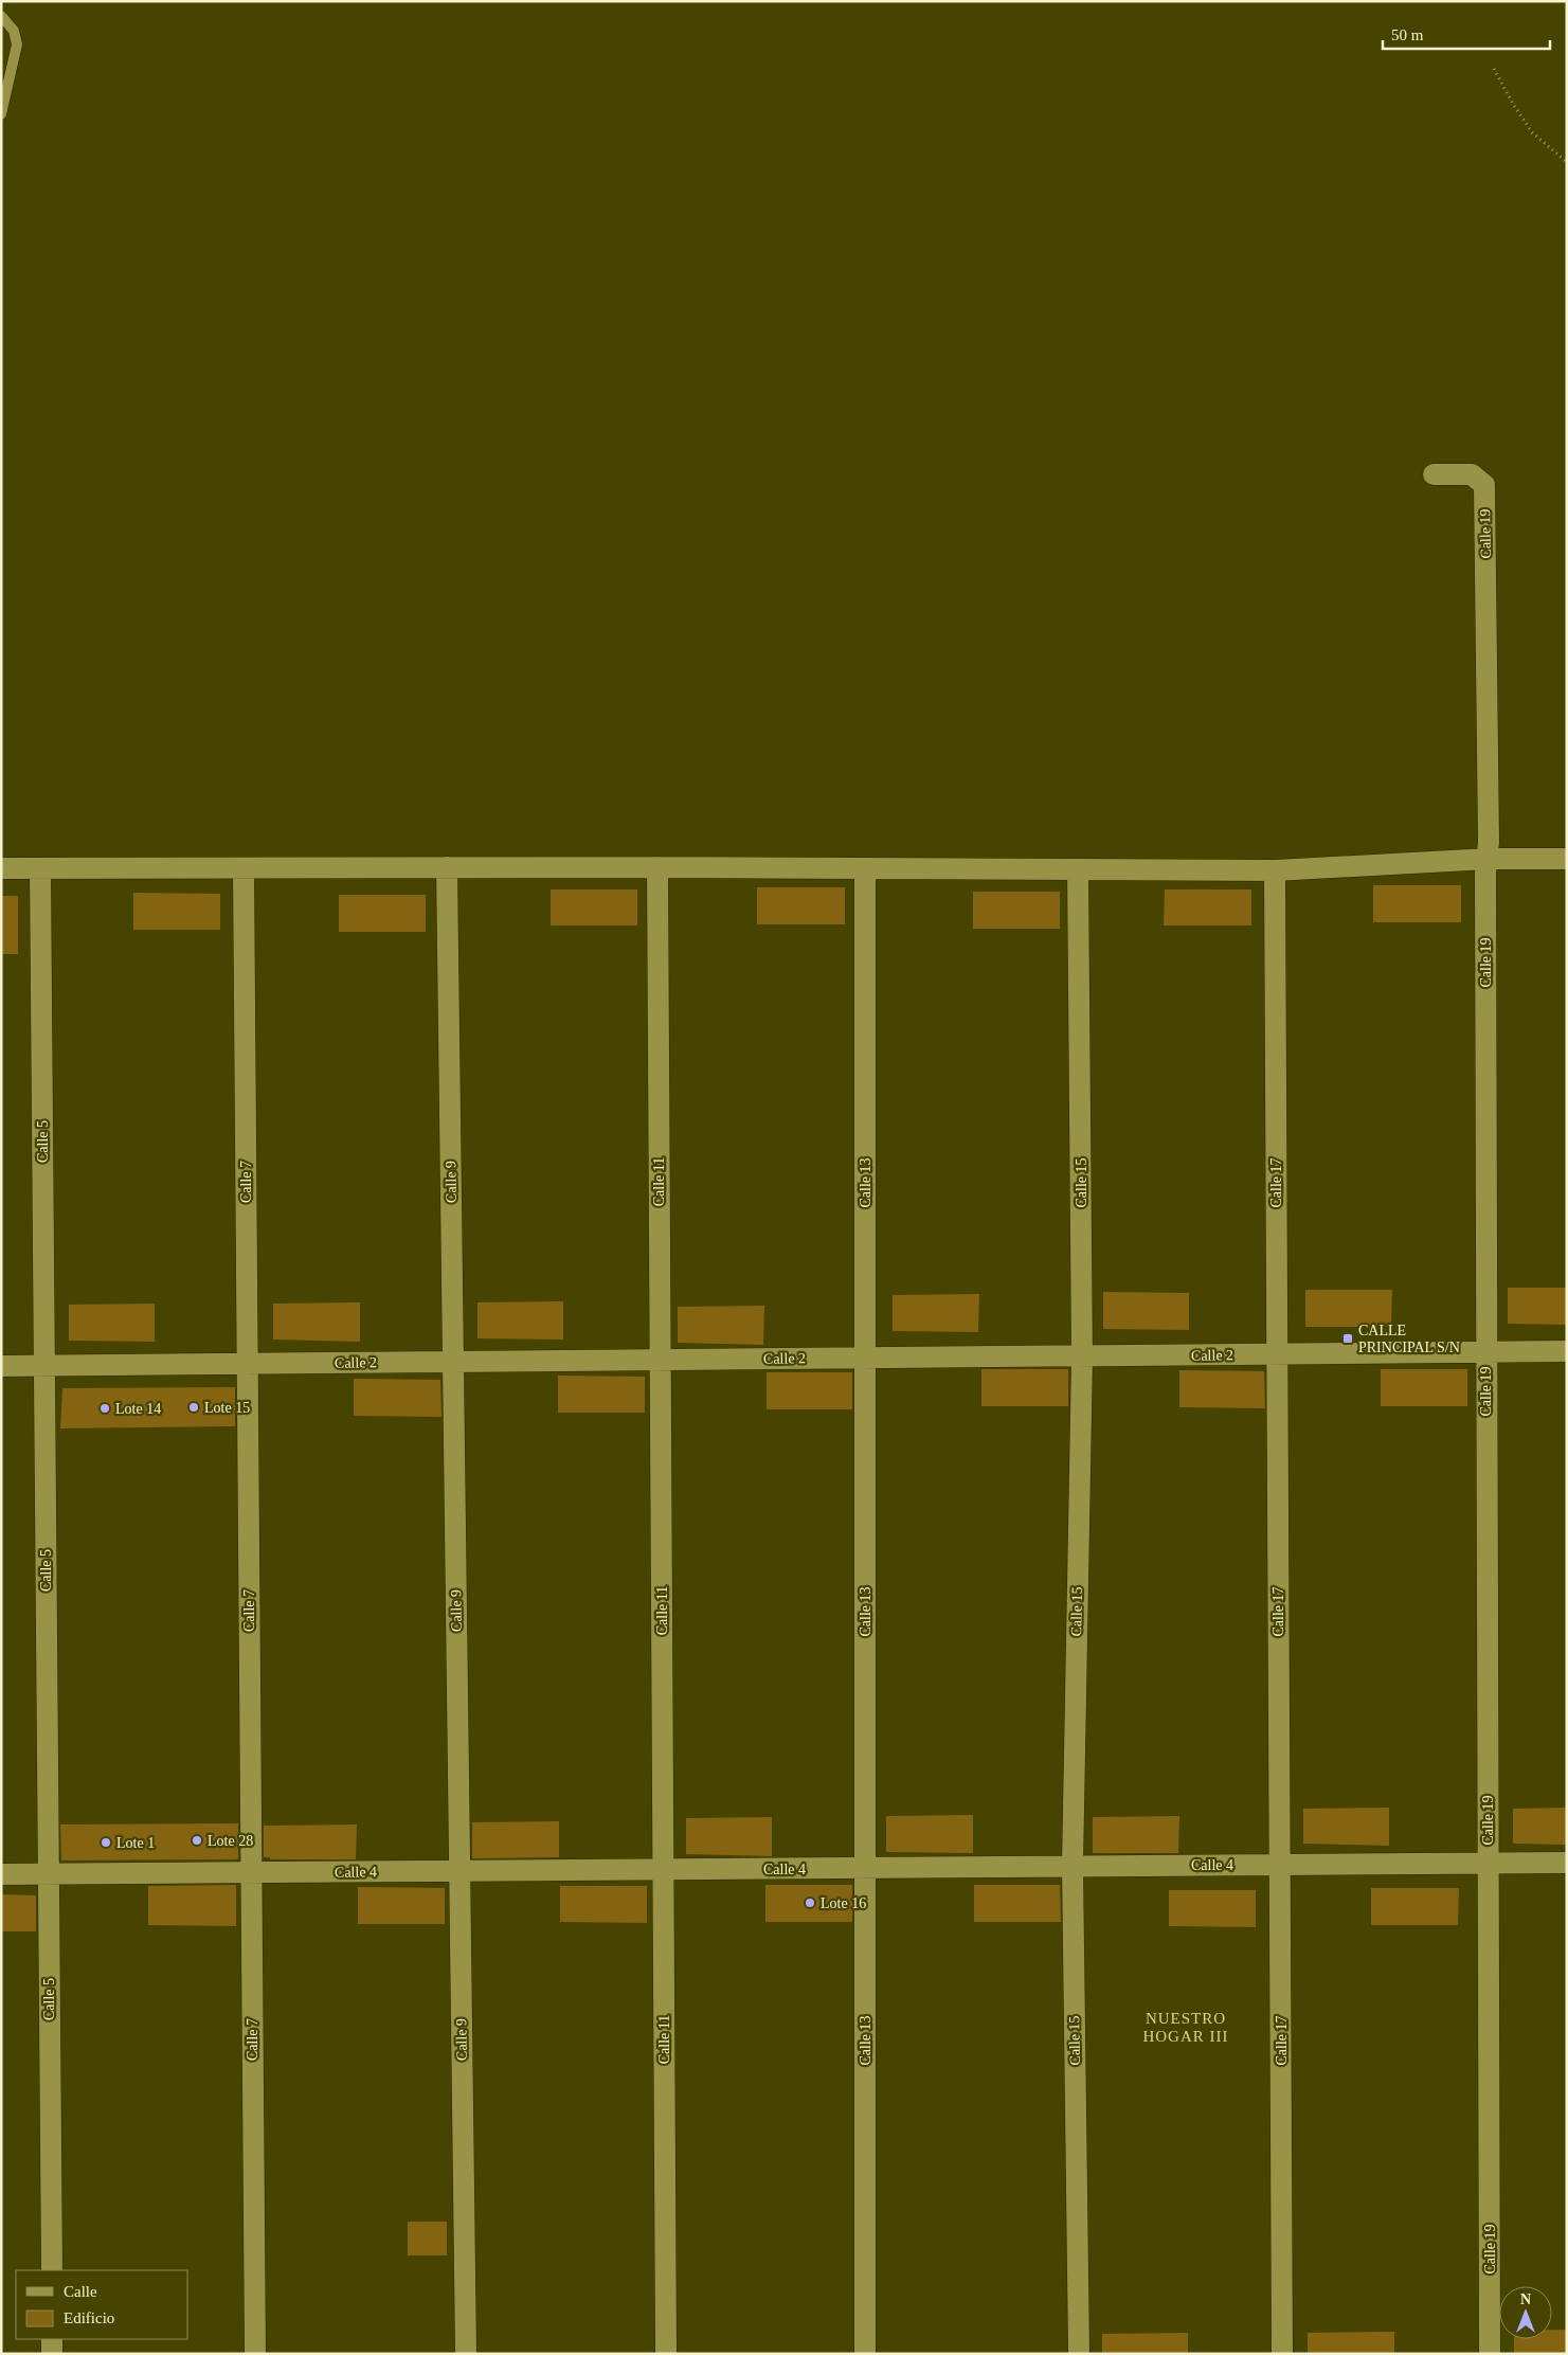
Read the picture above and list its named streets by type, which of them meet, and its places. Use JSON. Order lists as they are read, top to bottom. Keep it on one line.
{"streets":{"street":["Calle 19","Calle 5","Calle 7","Calle 9","Calle 11","Calle 13","Calle 15","Calle 17","Calle 2","Calle 4"]},"crossings":[["Calle 19","Calle 2"],["Calle 19","Calle 4"],["Calle 5","Calle 2"],["Calle 5","Calle 4"],["Calle 7","Calle 2"],["Calle 7","Calle 4"],["Calle 9","Calle 2"],["Calle 9","Calle 4"],["Calle 11","Calle 2"],["Calle 11","Calle 4"],["Calle 13","Calle 2"],["Calle 13","Calle 4"],["Calle 15","Calle 2"],["Calle 15","Calle 4"],["Calle 17","Calle 2"],["Calle 17","Calle 4"]],"districts":["NUESTRO HOGAR III"],"places":{"transit":["CALLE PRINCIPAL S/N"],"other":["Lote 15","Lote 14","Lote 28","Lote 1","Lote 16"]},"legend":["Calle","Edificio"],"scale_bar":"50 m","north":"top"}
